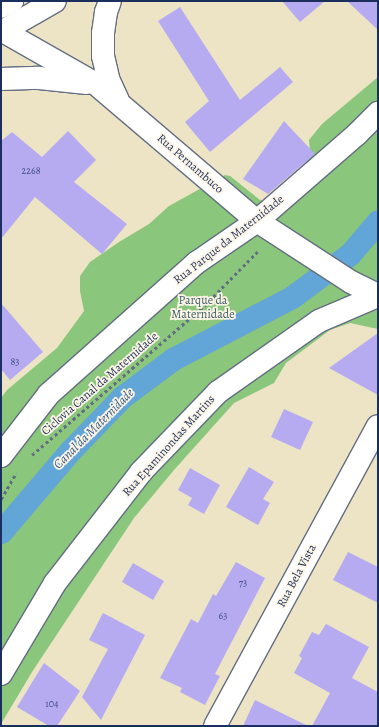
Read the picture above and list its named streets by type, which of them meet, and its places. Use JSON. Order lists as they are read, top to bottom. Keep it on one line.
{"streets":{"street":["Rua Pernambuco","Rua Parque da Maternidade","Rua Epaminondas Martins","Rua Bela Vista"],"path":["Ciclovia Canal da Maternidade"]},"crossings":[["Rua Pernambuco","Rua Parque da Maternidade"],["Rua Pernambuco","Ciclovia Canal da Maternidade"],["Rua Pernambuco","Rua Epaminondas Martins"]],"water":["Canal da Maternidade"],"parks":["Parque da Maternidade"],"house_numbers":["2268","83","73","63","104"]}
